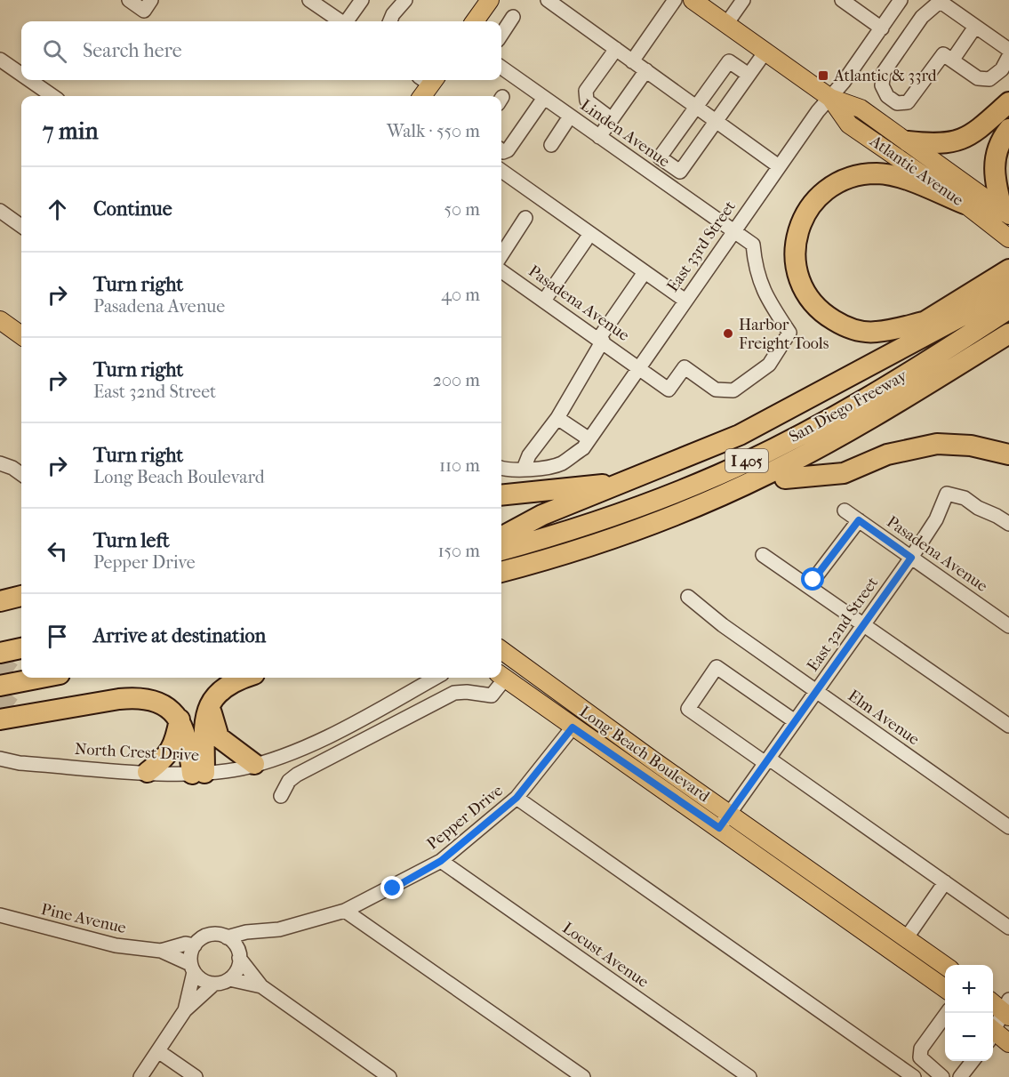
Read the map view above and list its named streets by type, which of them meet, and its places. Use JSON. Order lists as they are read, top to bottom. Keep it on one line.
{"streets":{"highway":["San Diego Freeway","I 405"],"main road":["Atlantic Avenue","Long Beach Boulevard"],"street":["Linden Avenue","East 33rd Street","Pasadena Avenue","East 32nd Street","Elm Avenue","North Crest Drive","Pepper Drive","Pine Avenue","Locust Avenue"]},"crossings":[["Linden Avenue","East 33rd Street"],["Linden Avenue","Pasadena Avenue"],["Atlantic Avenue","East 33rd Street"],["East 33rd Street","Pasadena Avenue"],["Pasadena Avenue","East 32nd Street"],["East 32nd Street","Elm Avenue"],["East 32nd Street","Long Beach Boulevard"],["Long Beach Boulevard","Pepper Drive"],["Pepper Drive","Pine Avenue"],["Pepper Drive","Locust Avenue"]],"places":{"transit":["Atlantic & 33rd"],"other":["Harbor Freight Tools"]},"page":{"search":"Search here","heading":["7 min","Walk · 550 m"],"list":[["Continue","50 m"],["Turn right","Pasadena Avenue","40 m"],["Turn right","East 32nd Street","200 m"],["Turn right","Long Beach Boulevard","110 m"],["Turn left","Pepper Drive","150 m"],"Arrive at destination"],"map_buttons":["+","−"]}}
